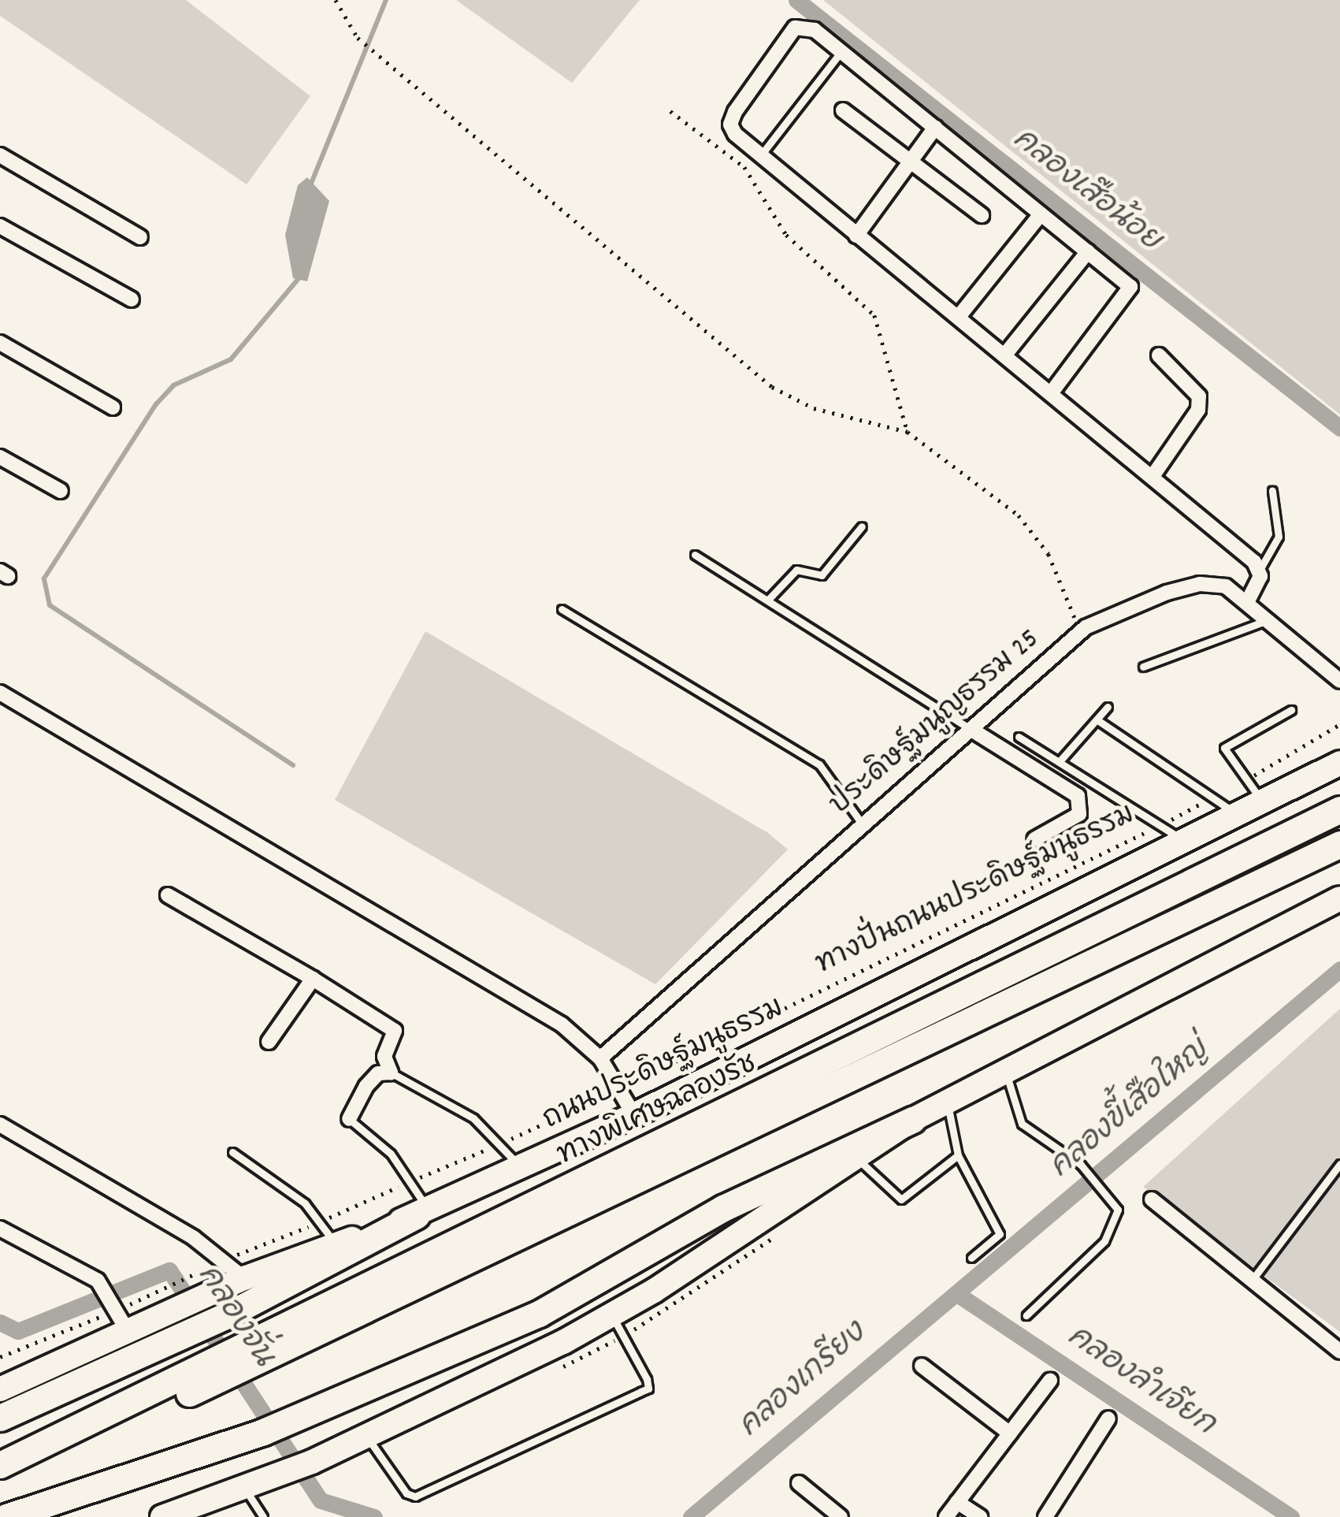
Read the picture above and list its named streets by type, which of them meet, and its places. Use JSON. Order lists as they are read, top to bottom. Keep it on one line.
{"streets":{"highway":["ทางพิเศษฉลองรัช"],"main road":["ถนนประดิษฐ์มนูธรรม"],"street":["ประดิษฐ์มนูญธรรม 25"],"path":["ทางปั่นถนนประดิษฐ์มนูธรรม"]},"water":["คลองเสือน้อย","คลองขี้เสือใหญ่","คลองจั่น","คลองเกรียง","คลองลำเจียก"]}
